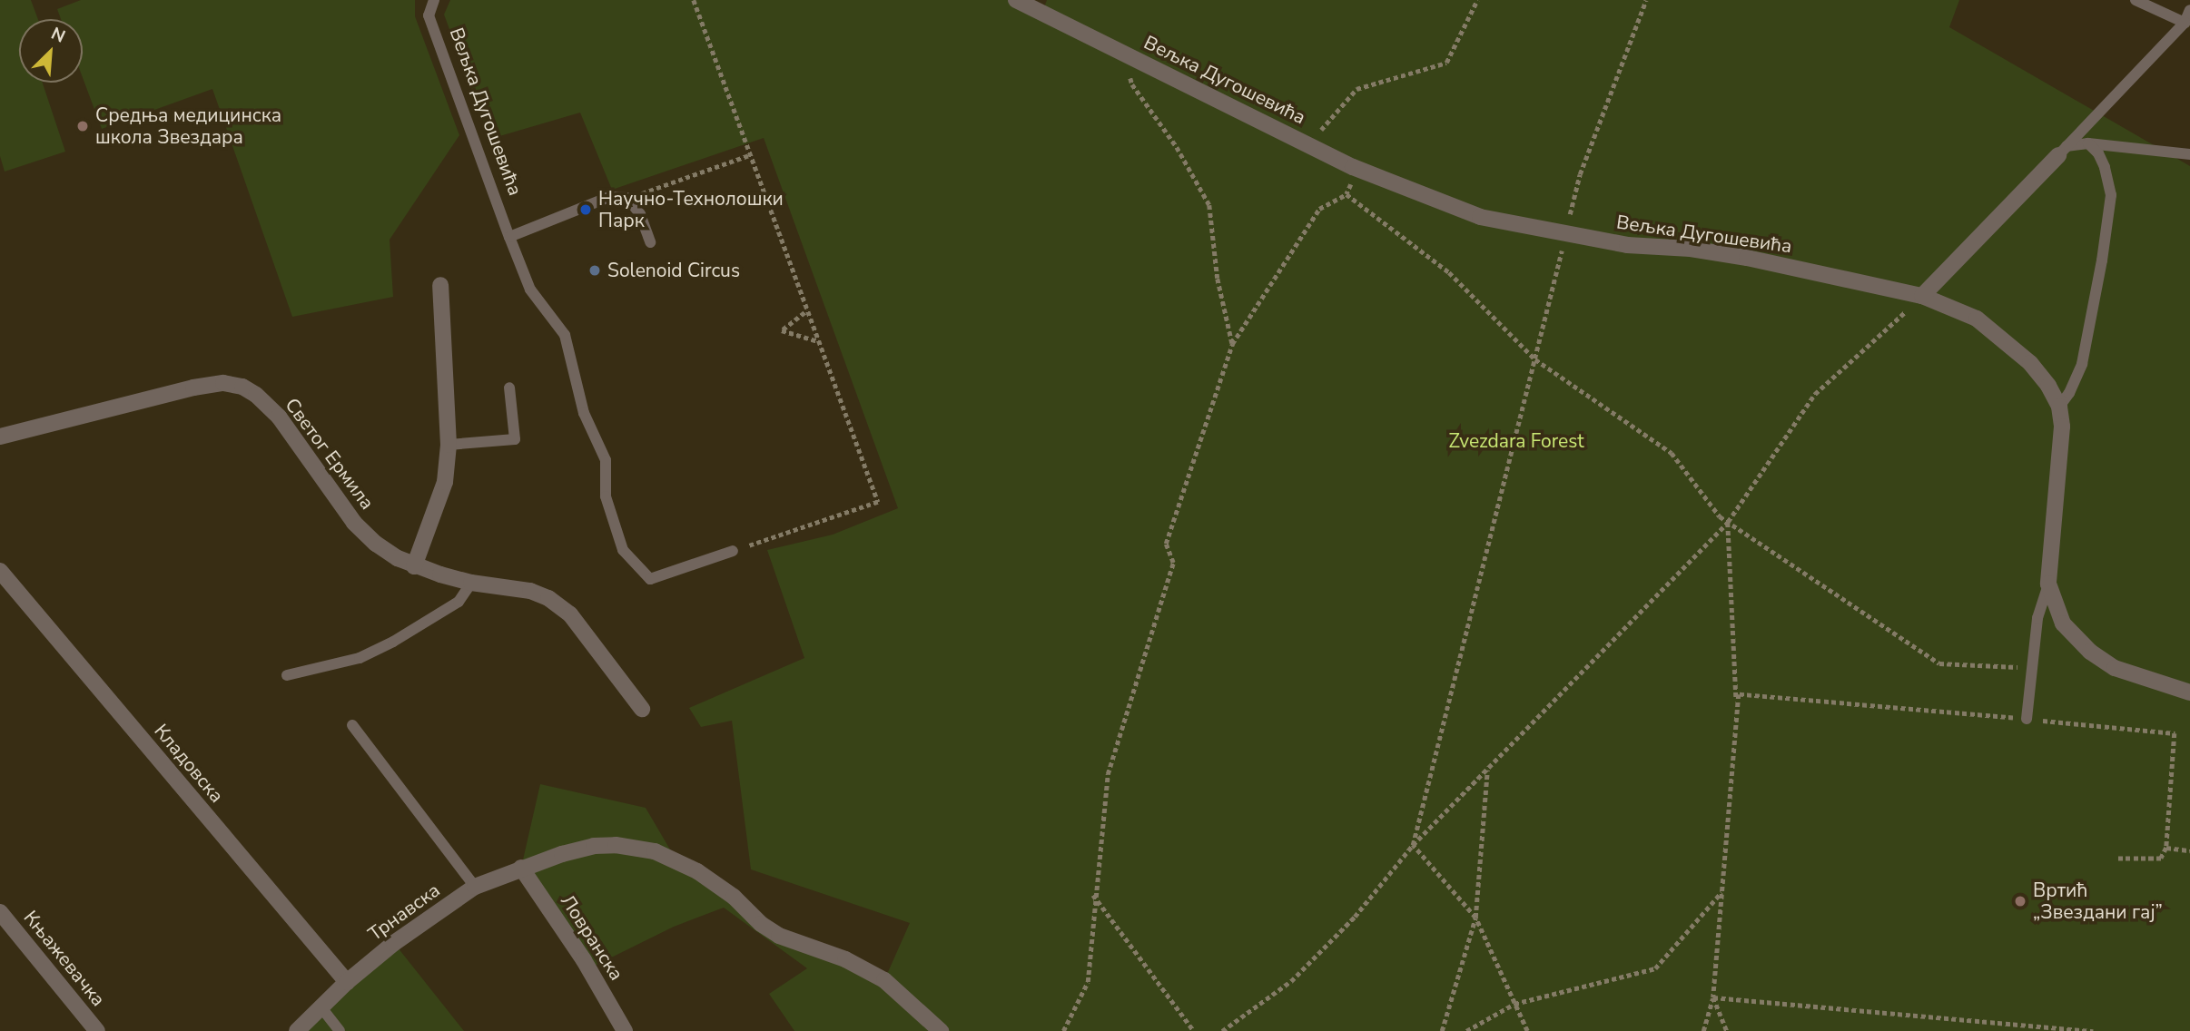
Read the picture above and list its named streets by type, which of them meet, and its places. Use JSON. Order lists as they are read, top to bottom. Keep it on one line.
{"streets":{"street":["Вељка Дугошевића","Светог Ермила","Кладовска","Трнавска","Ловранска","Књажевачка"]},"crossings":[["Кладовска","Трнавска"],["Трнавска","Ловранска"]],"parks":["Zvezdara Forest"],"places":["Средња медицинска школа Звездара","Научно-Технолошки Парк","Solenoid Circus","Вртић „Звездани гај”"],"north":"top right"}
